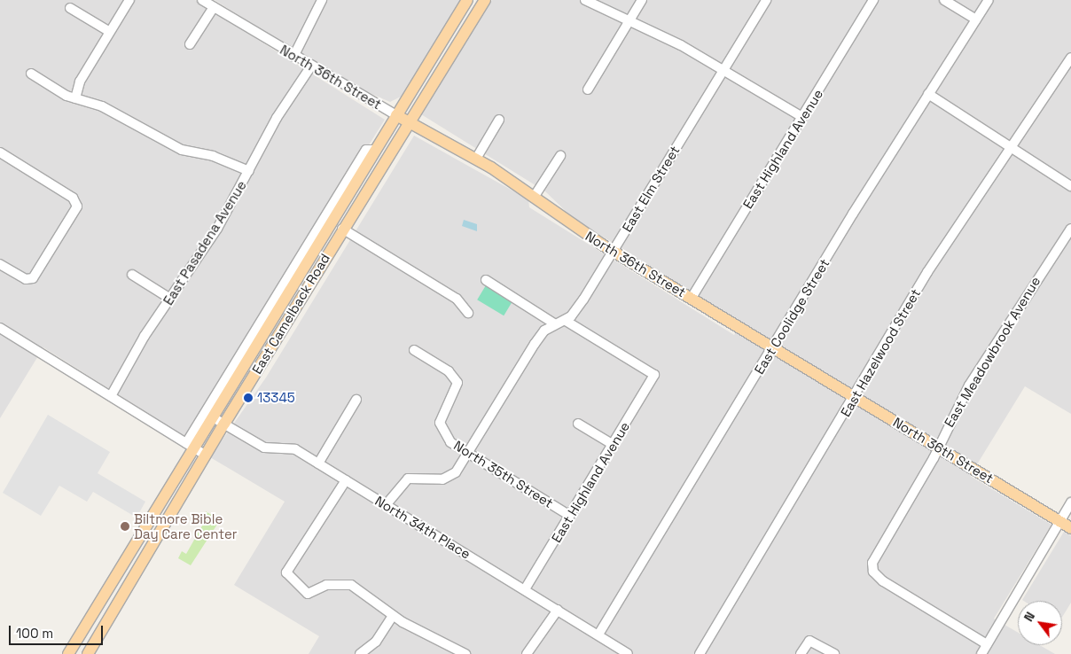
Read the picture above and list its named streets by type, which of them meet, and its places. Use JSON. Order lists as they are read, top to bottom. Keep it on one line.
{"streets":{"main road":["North 36th Street","East Camelback Road"],"street":["East Highland Avenue","East Elm Street","East Pasadena Avenue","East Coolidge Street","East Meadowbrook Avenue","East Hazelwood Street","North 35th Street","North 34th Place"]},"crossings":[["North 36th Street","East Highland Avenue"],["North 36th Street","East Elm Street"],["North 36th Street","East Pasadena Avenue"],["North 36th Street","East Camelback Road"],["North 36th Street","East Coolidge Street"],["North 36th Street","East Meadowbrook Avenue"],["North 36th Street","East Hazelwood Street"],["East Highland Avenue","East Elm Street"],["East Highland Avenue","North 35th Street"],["East Highland Avenue","North 34th Place"],["East Camelback Road","North 34th Place"],["East Coolidge Street","North 34th Place"]],"places":["13345","Biltmore Bible Day Care Center"],"scale_bar":"100 m","north":"top left"}
